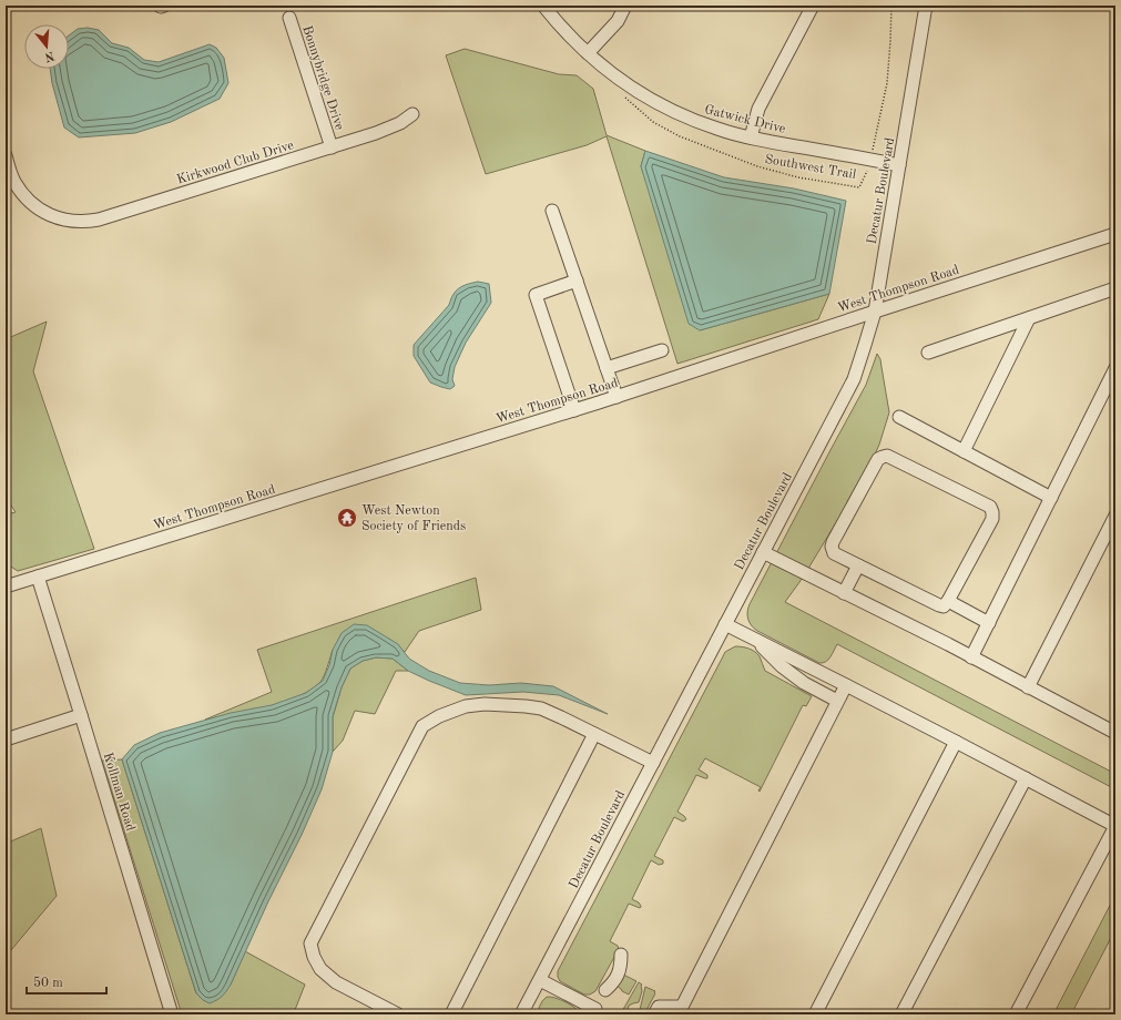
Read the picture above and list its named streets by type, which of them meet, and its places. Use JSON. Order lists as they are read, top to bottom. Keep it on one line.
{"streets":{"street":["Bonnybridge Drive","Gatwick Drive","Kirkwood Club Drive","Decatur Boulevard","West Thompson Road","Kollman Road"],"path":["Southwest Trail"]},"crossings":[["Bonnybridge Drive","Kirkwood Club Drive"],["Gatwick Drive","Southwest Trail"],["Gatwick Drive","Decatur Boulevard"],["Decatur Boulevard","West Thompson Road"],["West Thompson Road","Kollman Road"]],"places":{"temple":["West Newton Society of Friends"]},"scale_bar":"50 m","north":"bottom"}
